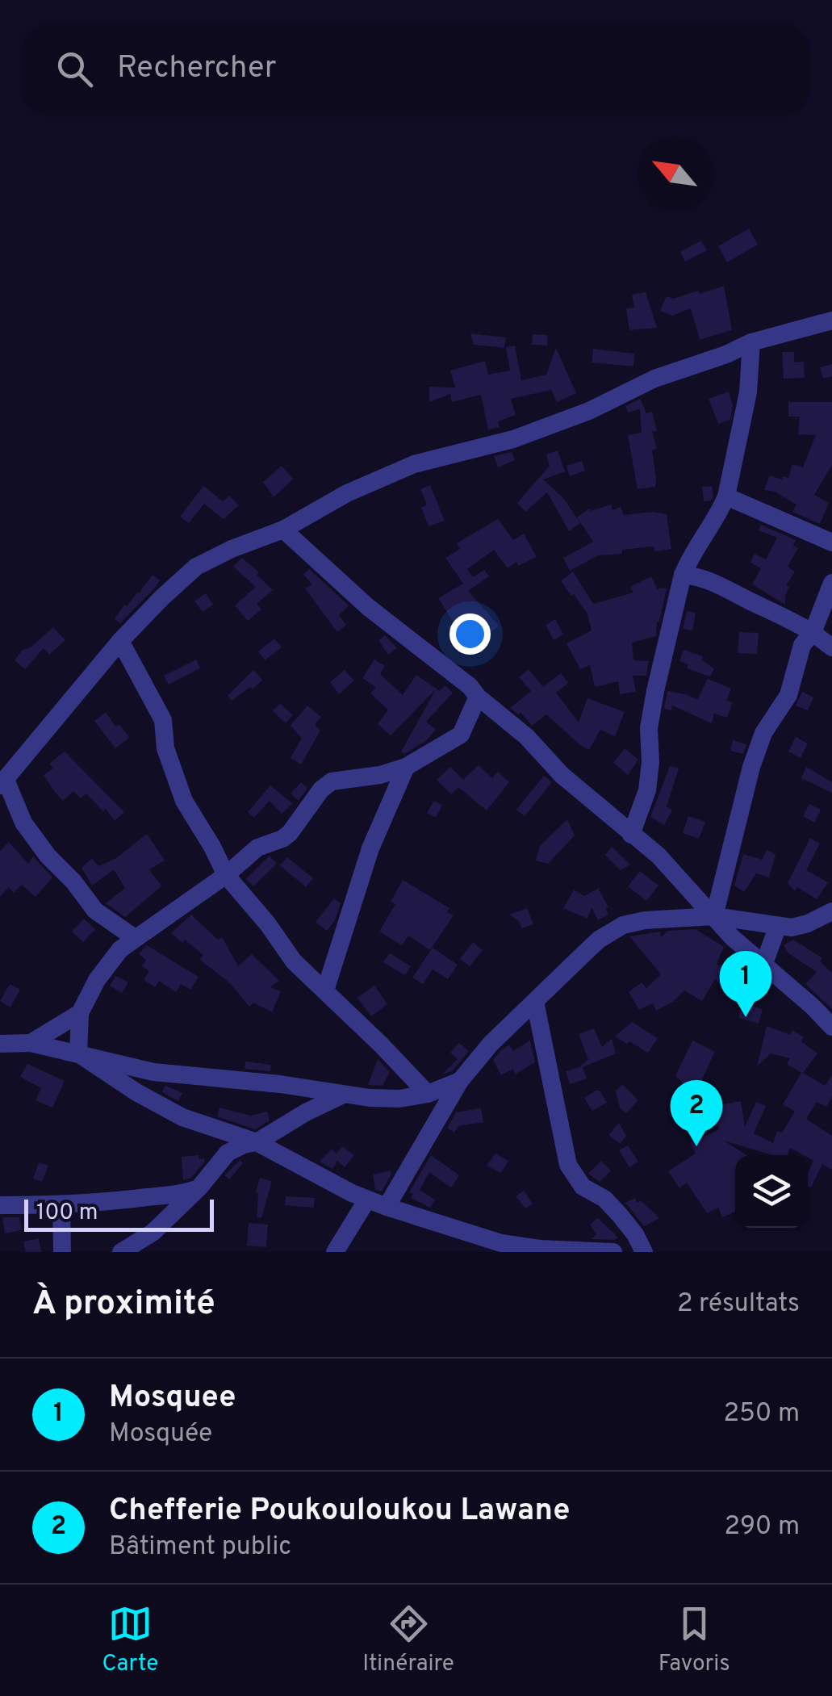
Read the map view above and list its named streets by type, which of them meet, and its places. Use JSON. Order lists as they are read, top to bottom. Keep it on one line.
{"scale_bar":"100 m","north":"top left","page":{"search":"Rechercher","pins":["1","2"],"scale":"100 m","heading":["À proximité","2 résultats"],"list":[{"mark":"1","name":"Mosquee","note":"Mosquée","value":"250 m"},{"mark":"2","name":"Chefferie Poukouloukou Lawane","note":"Bâtiment public","value":"290 m"}],"nav":["Carte","Itinéraire","Favoris"]}}
